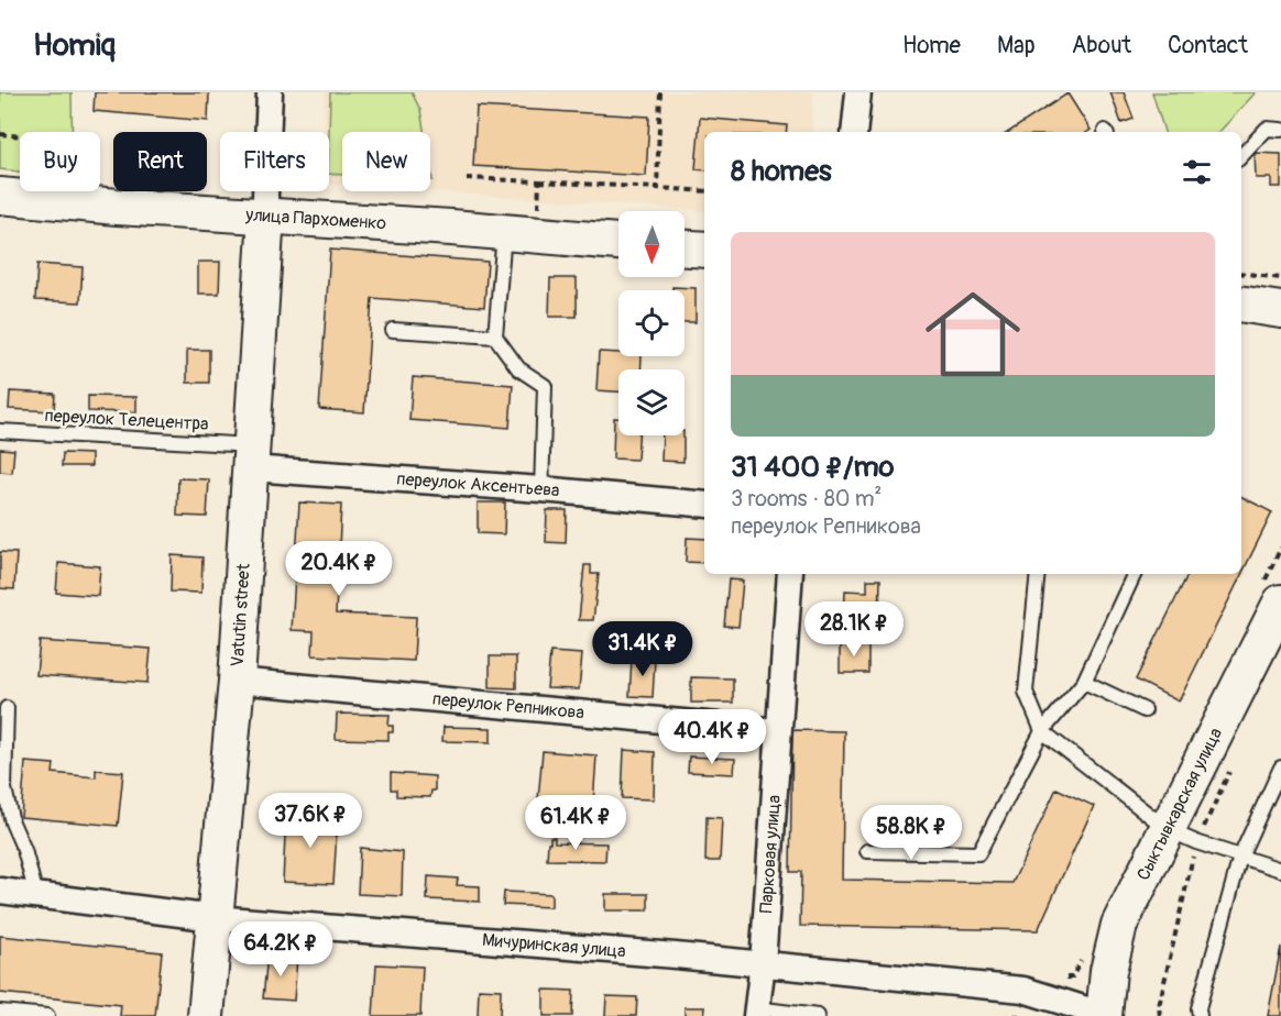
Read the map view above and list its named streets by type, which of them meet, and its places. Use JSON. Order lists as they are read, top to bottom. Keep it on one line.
{"streets":{"main road":["улица Пархоменко","Vatutin street","Сыктывкарская улица"],"street":["переулок Аксентьева","переулок Репникова","Парковая улица","Мичуринская улица"],"lane":["переулок Телецентра"]},"crossings":[["улица Пархоменко","Vatutin street"],["переулок Телецентра","переулок Аксентьева"],["переулок Телецентра","Vatutin street"],["переулок Аксентьева","Vatutin street"],["Vatutin street","переулок Репникова"],["Vatutin street","Мичуринская улица"],["переулок Репникова","Парковая улица"],["Сыктывкарская улица","Мичуринская улица"],["Парковая улица","Мичуринская улица"]],"north":"bottom","page":{"header":"Homiq","nav":["Home","Map","About","Contact"],"chip":["Buy","Rent","Filters","New"],"heading":"8 homes","list":[{"name":"31 400 ₽/mo","note":"3 rooms · 80 m² · переулок Репникова"}],"price":["20.4K ₽","28.1K ₽","31.4K ₽","40.4K ₽","37.6K ₽","61.4K ₽","58.8K ₽","64.2K ₽"]}}
